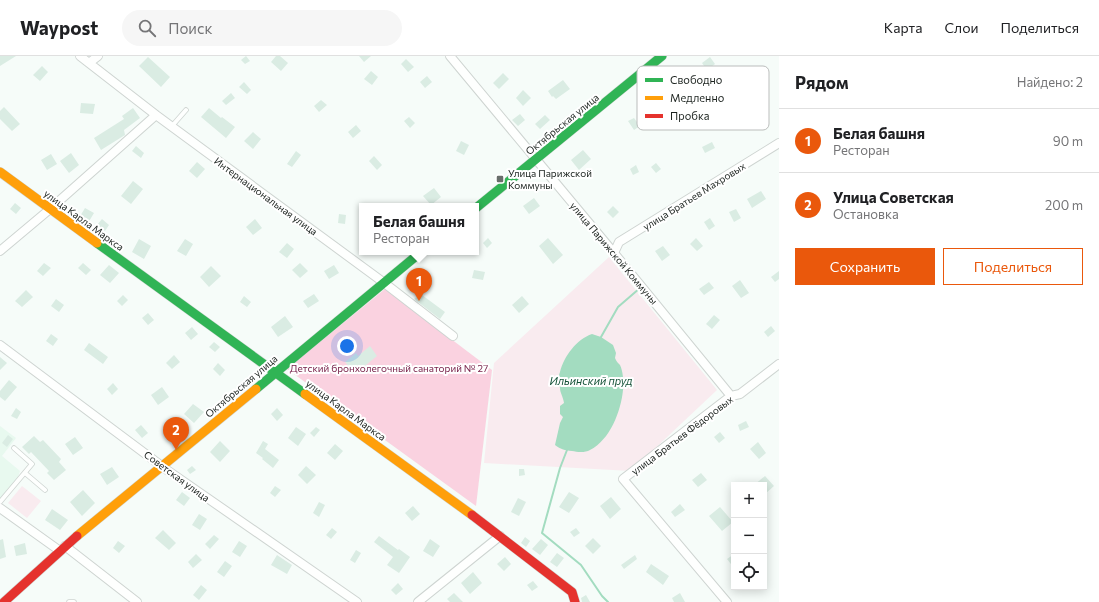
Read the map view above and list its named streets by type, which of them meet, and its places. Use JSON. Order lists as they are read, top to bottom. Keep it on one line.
{"streets":{"main road":["Октябрьская улица","улица Карла Маркса"],"street":["Интернациональная улица","улица Братьев Махровых","улица Парижской Коммуны","улица Братьев Фёдоровых","Советская улица"]},"crossings":[["Октябрьская улица","Интернациональная улица"],["Октябрьская улица","улица Карла Маркса"],["Октябрьская улица","улица Парижской Коммуны"],["Октябрьская улица","Советская улица"],["улица Братьев Махровых","улица Парижской Коммуны"],["улица Парижской Коммуны","улица Братьев Фёдоровых"]],"water":["Ильинский пруд"],"parks":["Детский бронхолегочный санаторий № 27"],"places":{"transit":["Улица Парижской Коммуны"]},"legend":["Свободно","Медленно","Пробка"],"page":{"header":"Waypost","search":"Поиск","nav":["Карта","Слои","Поделиться"],"heading":["Рядом","Найдено: 2"],"list":[{"mark":"1","name":"Белая башня","note":"Ресторан","value":"90 m"},{"mark":"2","name":"Улица Советская","note":"Остановка","value":"200 m"}],"popup":["Белая башня","Ресторан"],"buttons":["Сохранить","Поделиться"],"pins":["1","2"],"map_buttons":["+","−"]}}
